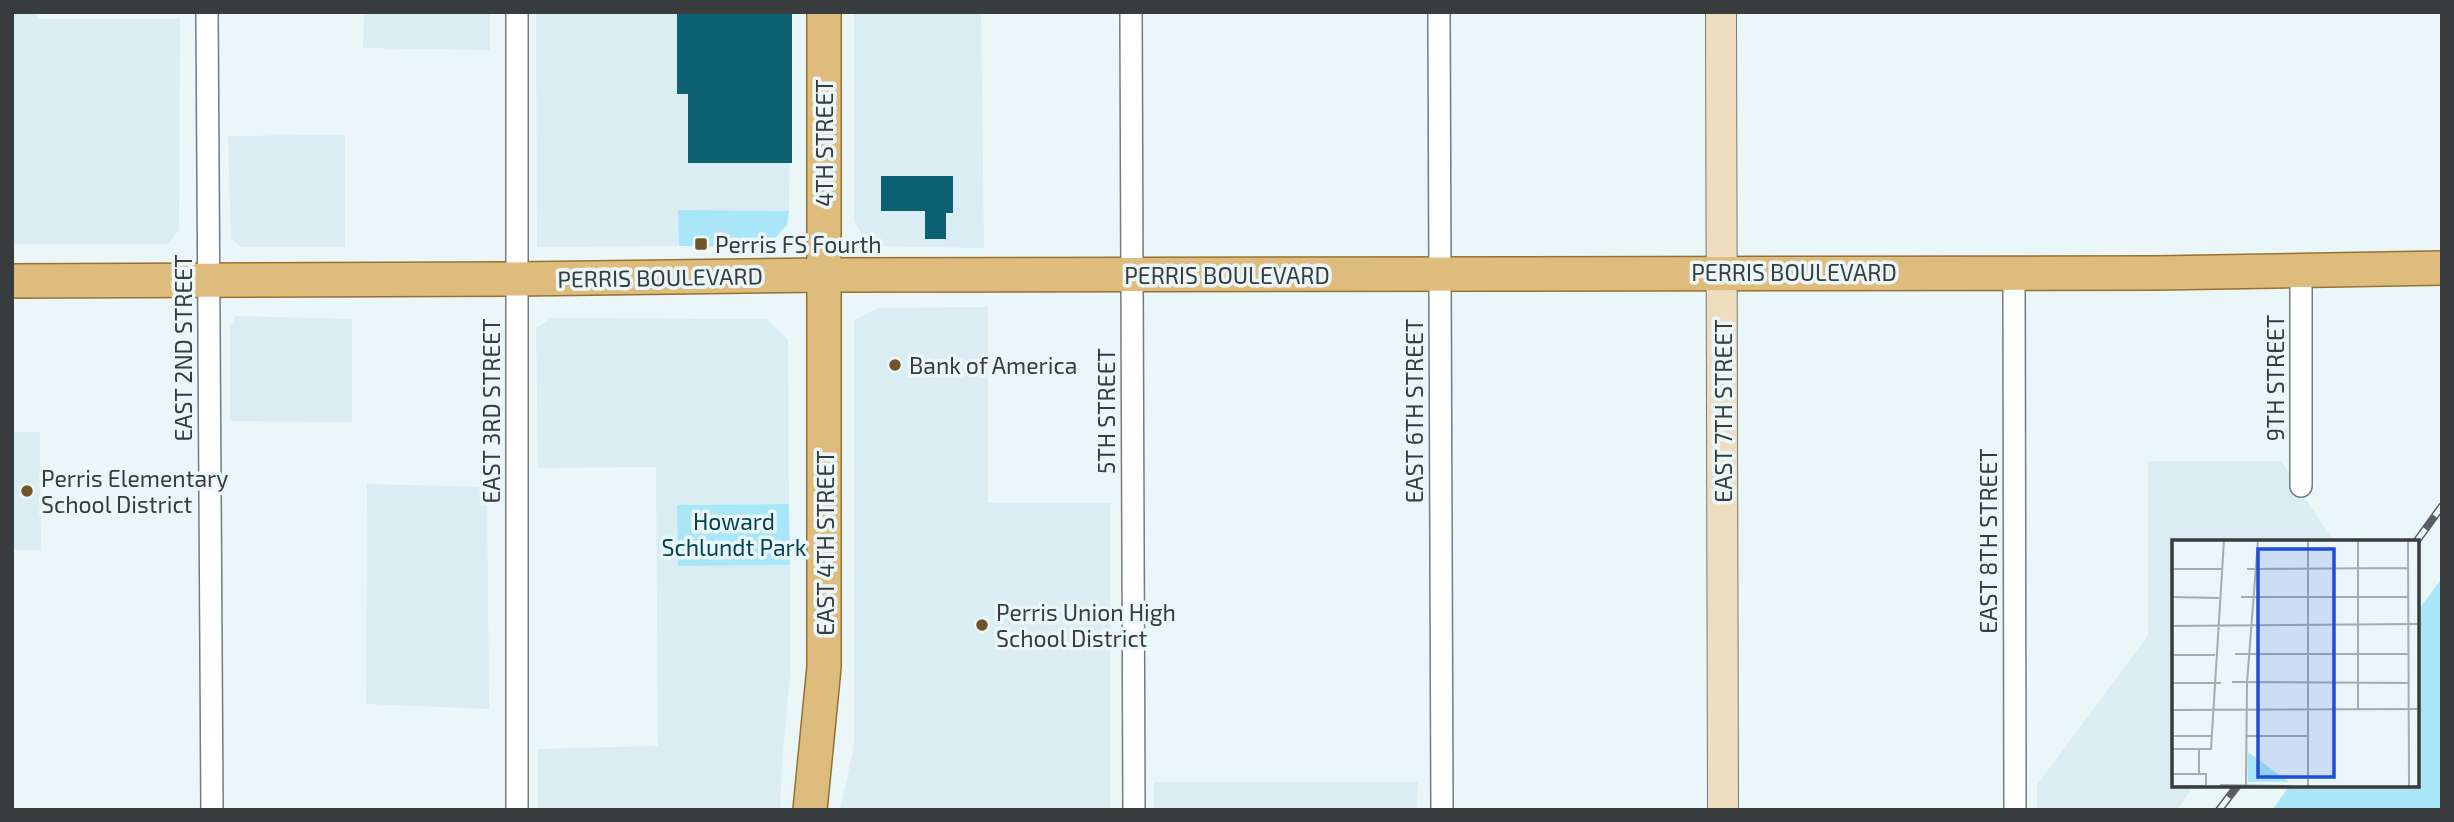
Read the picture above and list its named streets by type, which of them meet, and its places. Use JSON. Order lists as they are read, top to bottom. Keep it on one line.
{"streets":{"main road":["4TH STREET","PERRIS BOULEVARD","EAST 4TH STREET"],"street":["EAST 2ND STREET","9TH STREET","EAST 3RD STREET","5TH STREET","EAST 6TH STREET","EAST 7TH STREET","EAST 8TH STREET"]},"crossings":[["4TH STREET","PERRIS BOULEVARD"],["4TH STREET","EAST 4TH STREET"],["PERRIS BOULEVARD","EAST 2ND STREET"],["PERRIS BOULEVARD","9TH STREET"],["PERRIS BOULEVARD","EAST 3RD STREET"],["PERRIS BOULEVARD","5TH STREET"],["PERRIS BOULEVARD","EAST 6TH STREET"],["PERRIS BOULEVARD","EAST 7TH STREET"],["PERRIS BOULEVARD","EAST 8TH STREET"],["PERRIS BOULEVARD","EAST 4TH STREET"]],"parks":["Howard Schlundt Park"],"places":{"transit":["Perris FS Fourth"],"other":["Bank of America","Perris Elementary School District","Perris Union High School District"]}}
